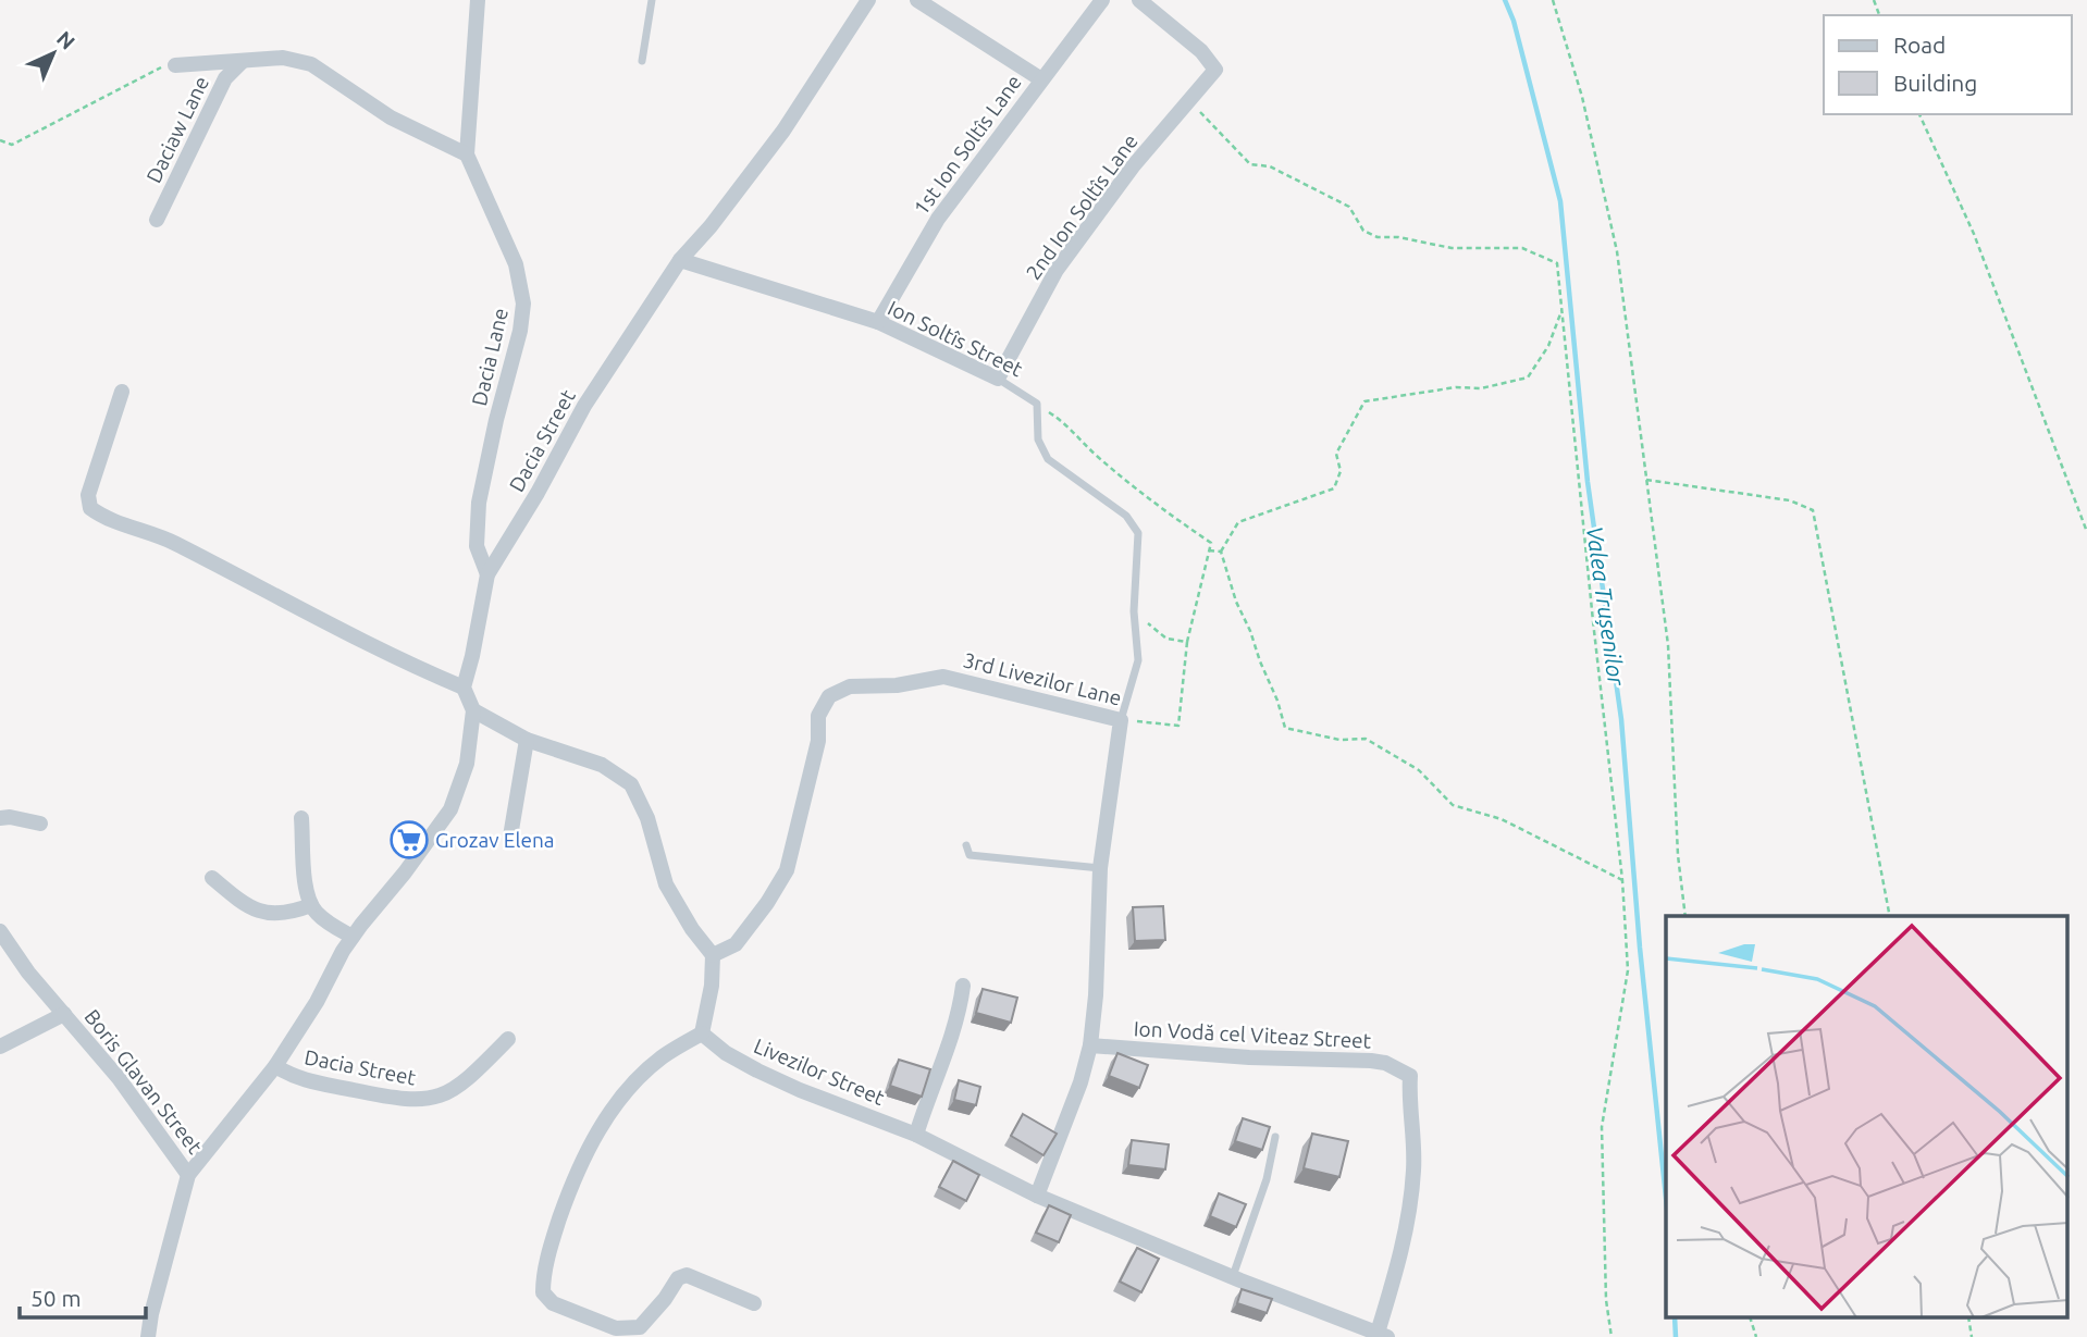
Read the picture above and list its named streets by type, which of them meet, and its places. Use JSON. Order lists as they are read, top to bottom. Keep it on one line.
{"streets":{"street":["Daciaw Lane","1st Ion Soltîs Lane","2nd Ion Soltîs Lane","Ion Soltîs Street","Dacia Lane","Dacia Street","3rd Livezilor Lane","Ion Vodă cel Viteaz Street","Livezilor Street","Boris Glavan Street"]},"crossings":[["1st Ion Soltîs Lane","Ion Soltîs Street"],["2nd Ion Soltîs Lane","Ion Soltîs Street"],["Ion Soltîs Street","Dacia Street"],["Ion Soltîs Street","3rd Livezilor Lane"],["Dacia Lane","Dacia Street"],["Dacia Street","Boris Glavan Street"],["Ion Vodă cel Viteaz Street","Livezilor Street"]],"water":["Valea Trușenilor"],"places":{"supermarket":["Grozav Elena"]},"legend":["Road","Building"],"scale_bar":"50 m","north":"top right"}
